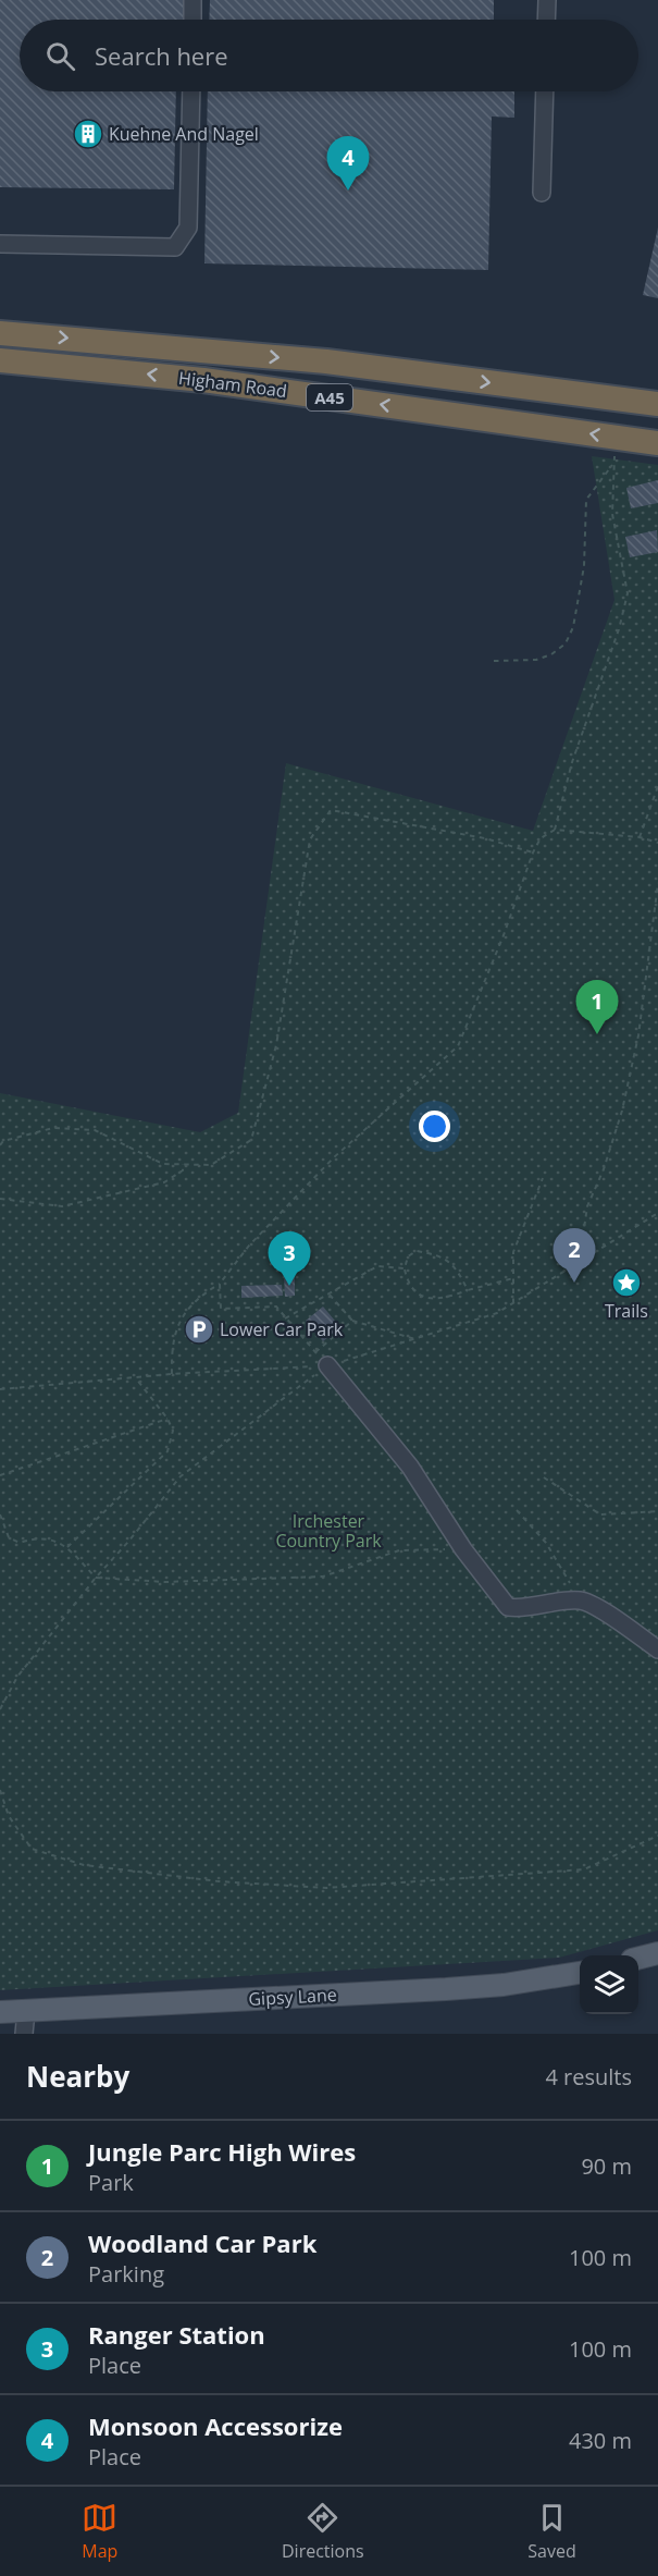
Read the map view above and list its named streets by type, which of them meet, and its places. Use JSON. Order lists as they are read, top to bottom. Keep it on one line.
{"streets":{"highway":["Higham Road","A45"],"main road":["Gipsy Lane"]},"parks":["Irchester Country Park"],"places":{"building":["Kuehne And Nagel"],"place":["Trails"],"parking":["Lower Car Park"]},"page":{"search":"Search here","pins":["4","1","2","3"],"heading":["Nearby","4 results"],"list":[{"mark":"1","name":"Jungle Parc High Wires","note":"Park","value":"90 m"},{"mark":"2","name":"Woodland Car Park","note":"Parking","value":"100 m"},{"mark":"3","name":"Ranger Station","note":"Place","value":"100 m"},{"mark":"4","name":"Monsoon Accessorize","note":"Place","value":"430 m"}],"nav":["Map","Directions","Saved"]}}
